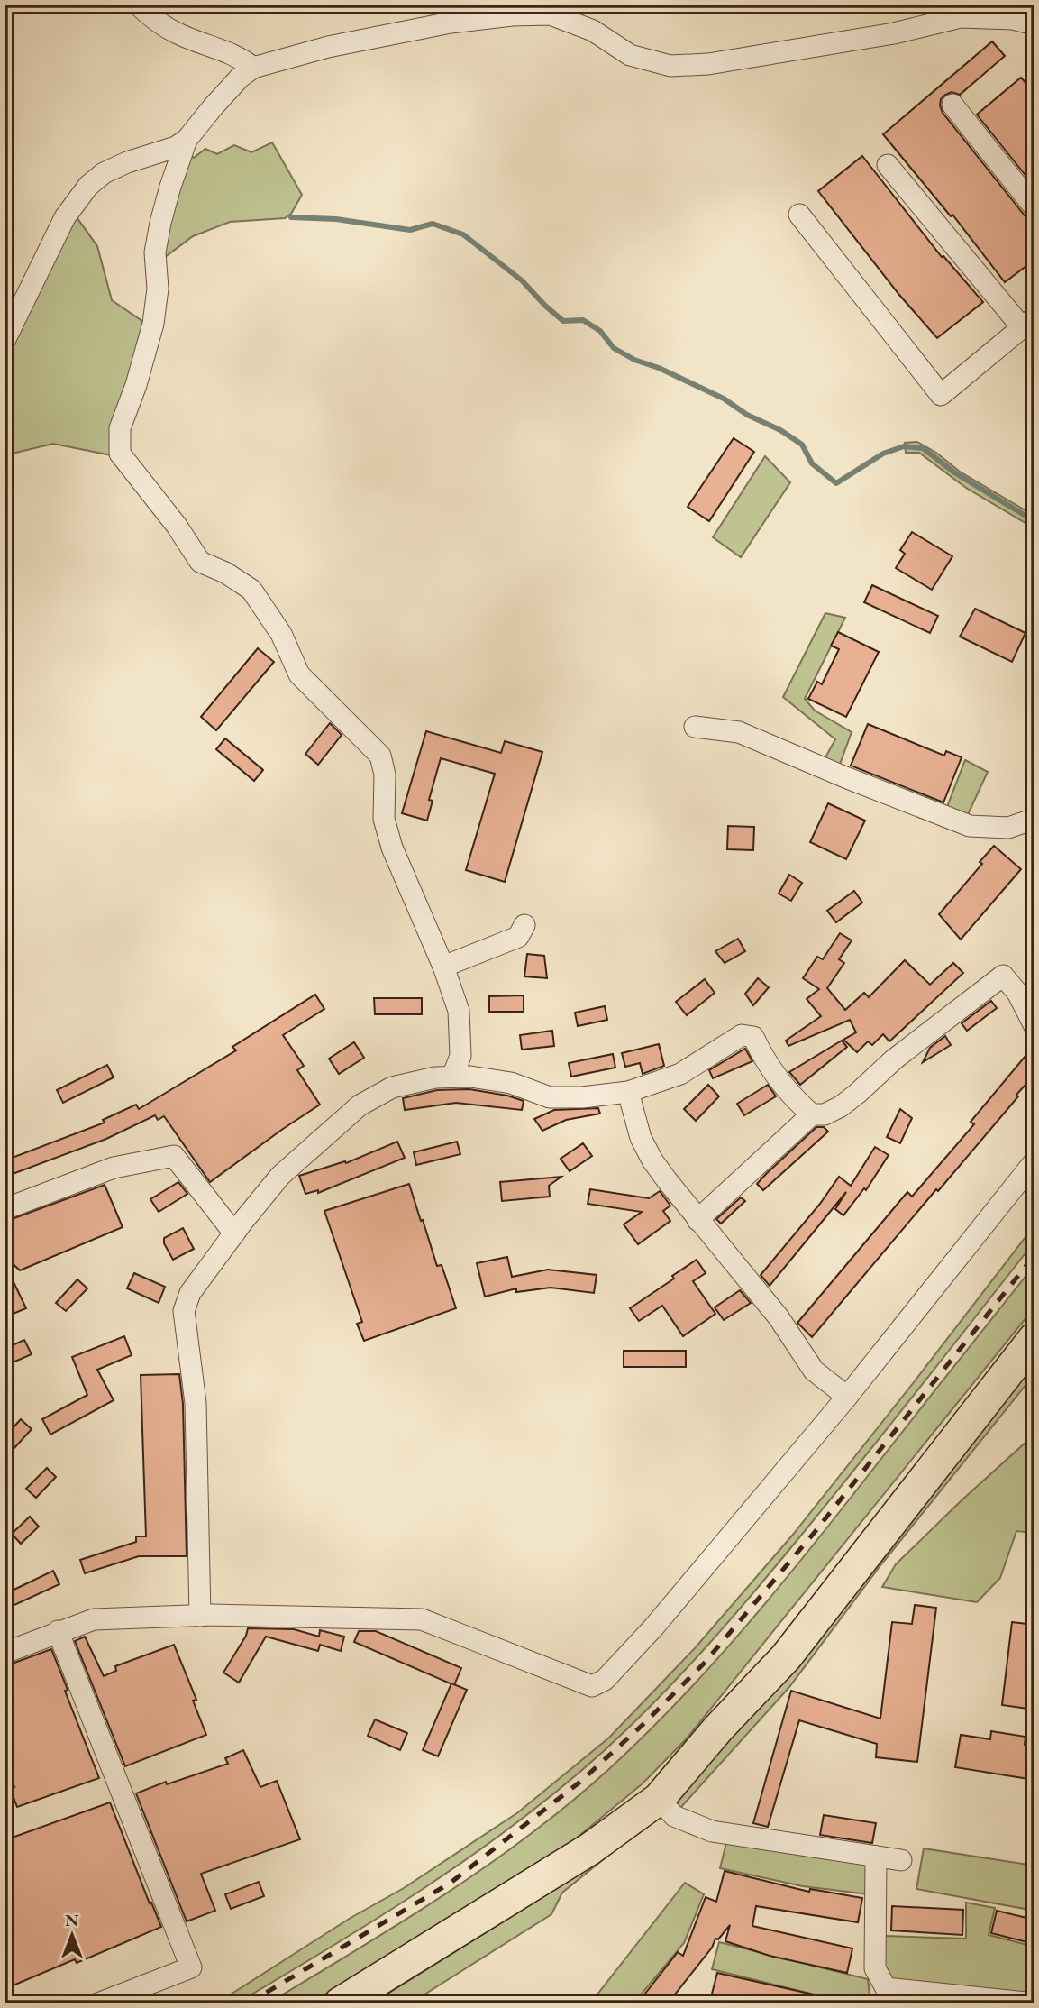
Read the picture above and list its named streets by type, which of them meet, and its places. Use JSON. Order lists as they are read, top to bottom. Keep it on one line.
{"north":"top"}
